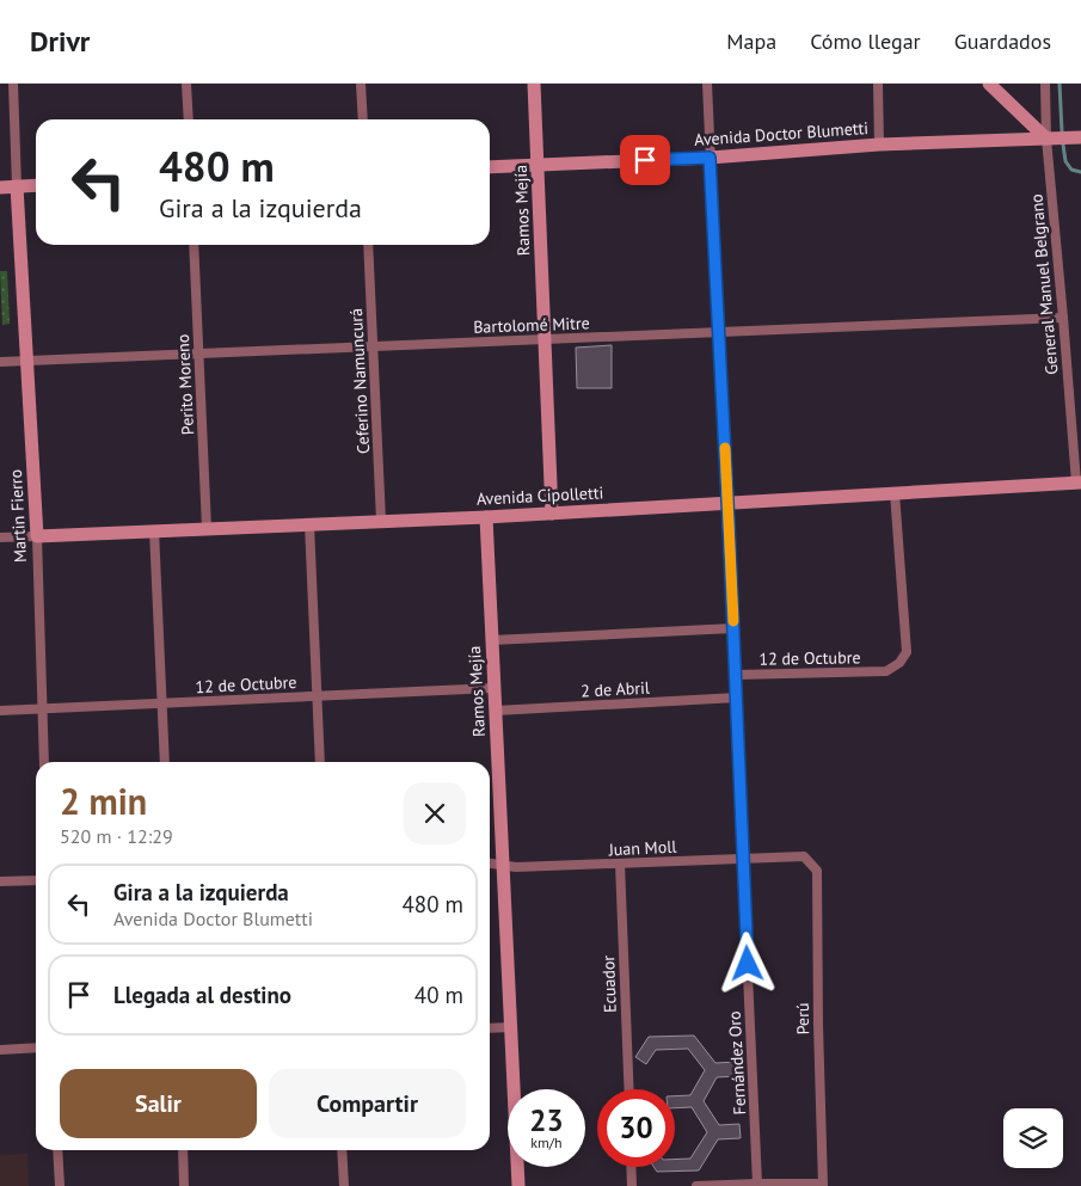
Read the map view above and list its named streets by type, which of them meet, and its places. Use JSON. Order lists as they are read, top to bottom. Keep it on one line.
{"streets":{"street":["Avenida Doctor Blumetti","Ramos Mejía","General Manuel Belgrano","Bartolomé Mitre","Ceferino Namuncurá","Perito Moreno","Avenida Cipolletti","Martin Fierro","12 de Octubre","2 de Abril","Juan Moll","Ecuador","Perú","Fernández Oro"]},"crossings":[["Avenida Doctor Blumetti","Ramos Mejía"],["Avenida Doctor Blumetti","General Manuel Belgrano"],["Avenida Doctor Blumetti","Fernández Oro"],["Ramos Mejía","Bartolomé Mitre"],["Ramos Mejía","Avenida Cipolletti"],["Ramos Mejía","12 de Octubre"],["Ramos Mejía","2 de Abril"],["Ramos Mejía","Juan Moll"],["General Manuel Belgrano","Bartolomé Mitre"],["General Manuel Belgrano","Avenida Cipolletti"],["Bartolomé Mitre","Ceferino Namuncurá"],["Bartolomé Mitre","Perito Moreno"],["Bartolomé Mitre","Martin Fierro"],["Bartolomé Mitre","Fernández Oro"],["Ceferino Namuncurá","Avenida Cipolletti"],["Perito Moreno","Avenida Cipolletti"],["Avenida Cipolletti","Martin Fierro"],["Avenida Cipolletti","12 de Octubre"],["Avenida Cipolletti","Fernández Oro"],["Martin Fierro","12 de Octubre"],["12 de Octubre","Fernández Oro"],["2 de Abril","Fernández Oro"],["Juan Moll","Ecuador"],["Juan Moll","Perú"],["Juan Moll","Fernández Oro"]],"page":{"header":"Drivr","nav":["Mapa","Cómo llegar","Guardados"],"turn":["480 m","Gira a la izquierda"],"heading":["2 min","520 m · 12:29"],"list":[{"name":"Gira a la izquierda","note":"Avenida Doctor Blumetti","value":"480 m"},{"name":"Llegada al destino","value":"40 m"}],"buttons":["Salir","Compartir"],"speed":"23 km/h","limit":"30"}}
